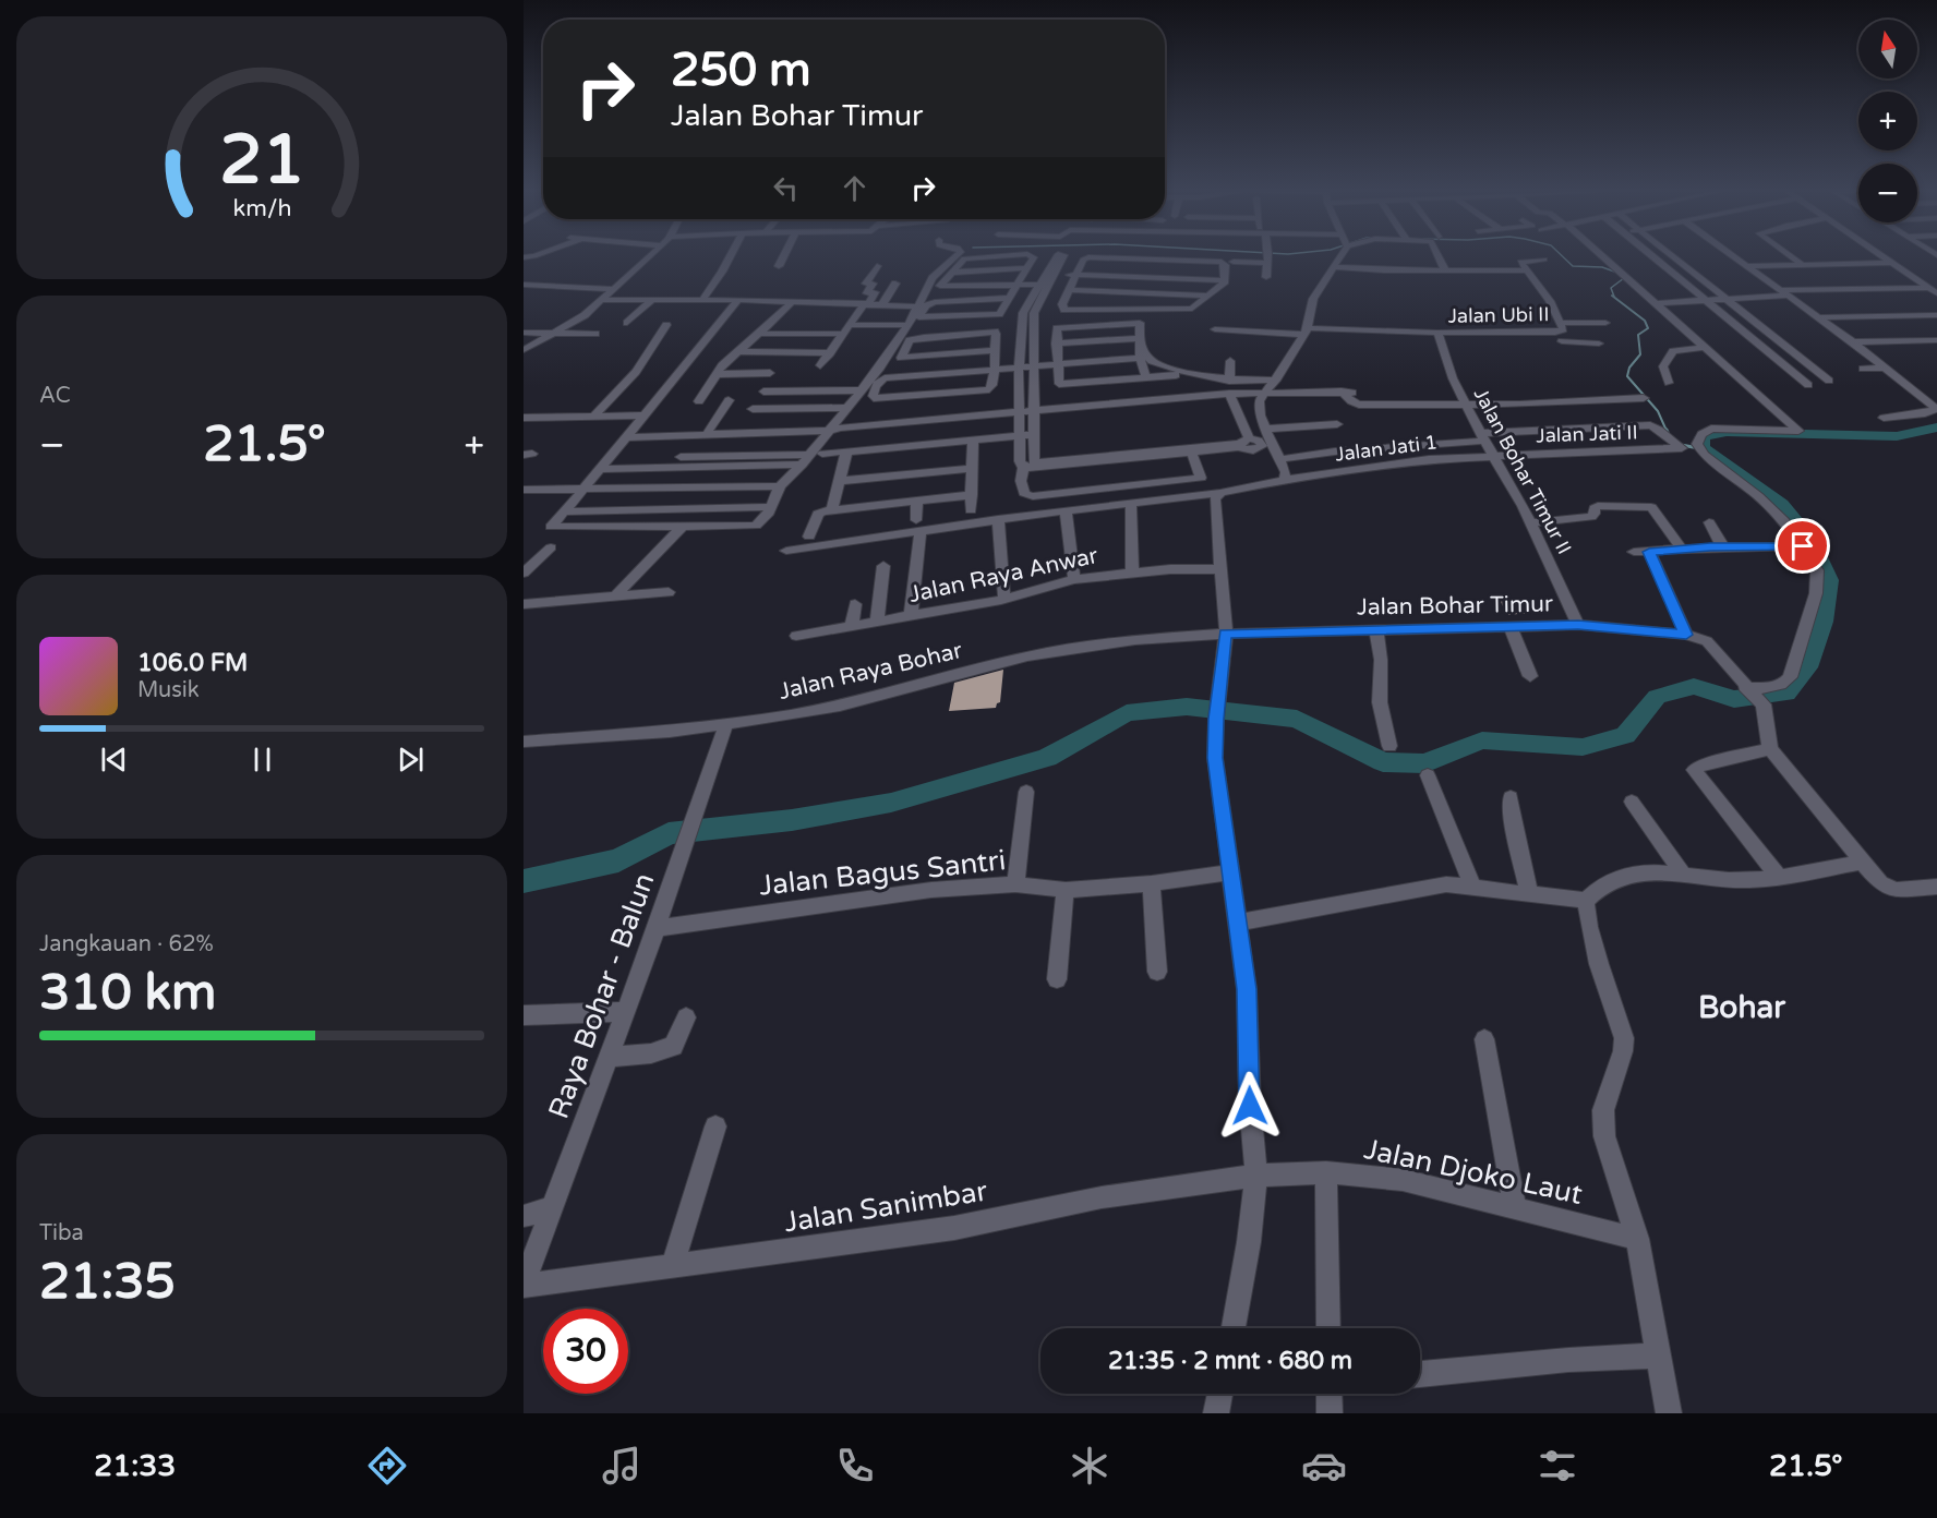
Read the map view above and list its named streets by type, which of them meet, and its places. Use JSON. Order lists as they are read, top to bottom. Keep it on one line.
{"streets":{"street":["Jalan Ubi II","Jalan Jati II","Jalan Jati 1","Jalan Bohar Timur II","Jalan Raya Anwar","Jalan Bohar Timur","Jalan Raya Bohar","Jalan Bagus Santri","Raya Bohar - Balun","Jalan Djoko Laut","Jalan Sanimbar"]},"crossings":[["Jalan Ubi II","Jalan Bohar Timur II"],["Jalan Jati II","Jalan Jati 1"],["Jalan Jati II","Jalan Bohar Timur II"],["Jalan Jati 1","Jalan Bohar Timur II"],["Jalan Bohar Timur II","Jalan Bohar Timur"],["Jalan Bohar Timur","Jalan Raya Bohar"],["Jalan Raya Bohar","Raya Bohar - Balun"],["Jalan Bagus Santri","Raya Bohar - Balun"],["Raya Bohar - Balun","Jalan Sanimbar"],["Jalan Djoko Laut","Jalan Sanimbar"]],"districts":["Bohar"],"north":"top","page":{"map_buttons":["+","−"],"turn":["250 m","Jalan Bohar Timur"],"tile":["AC",["Jangkauan · 62%","310 km"],["Tiba","21:35"]],"heat":["−","21.5°","+"],"song":["106.0 FM","Musik"],"limit":"30","trip":"21:35 · 2 mnt · 680 m","tabs":["21:33","21.5°"],"gauge":["21","km/h"]}}
